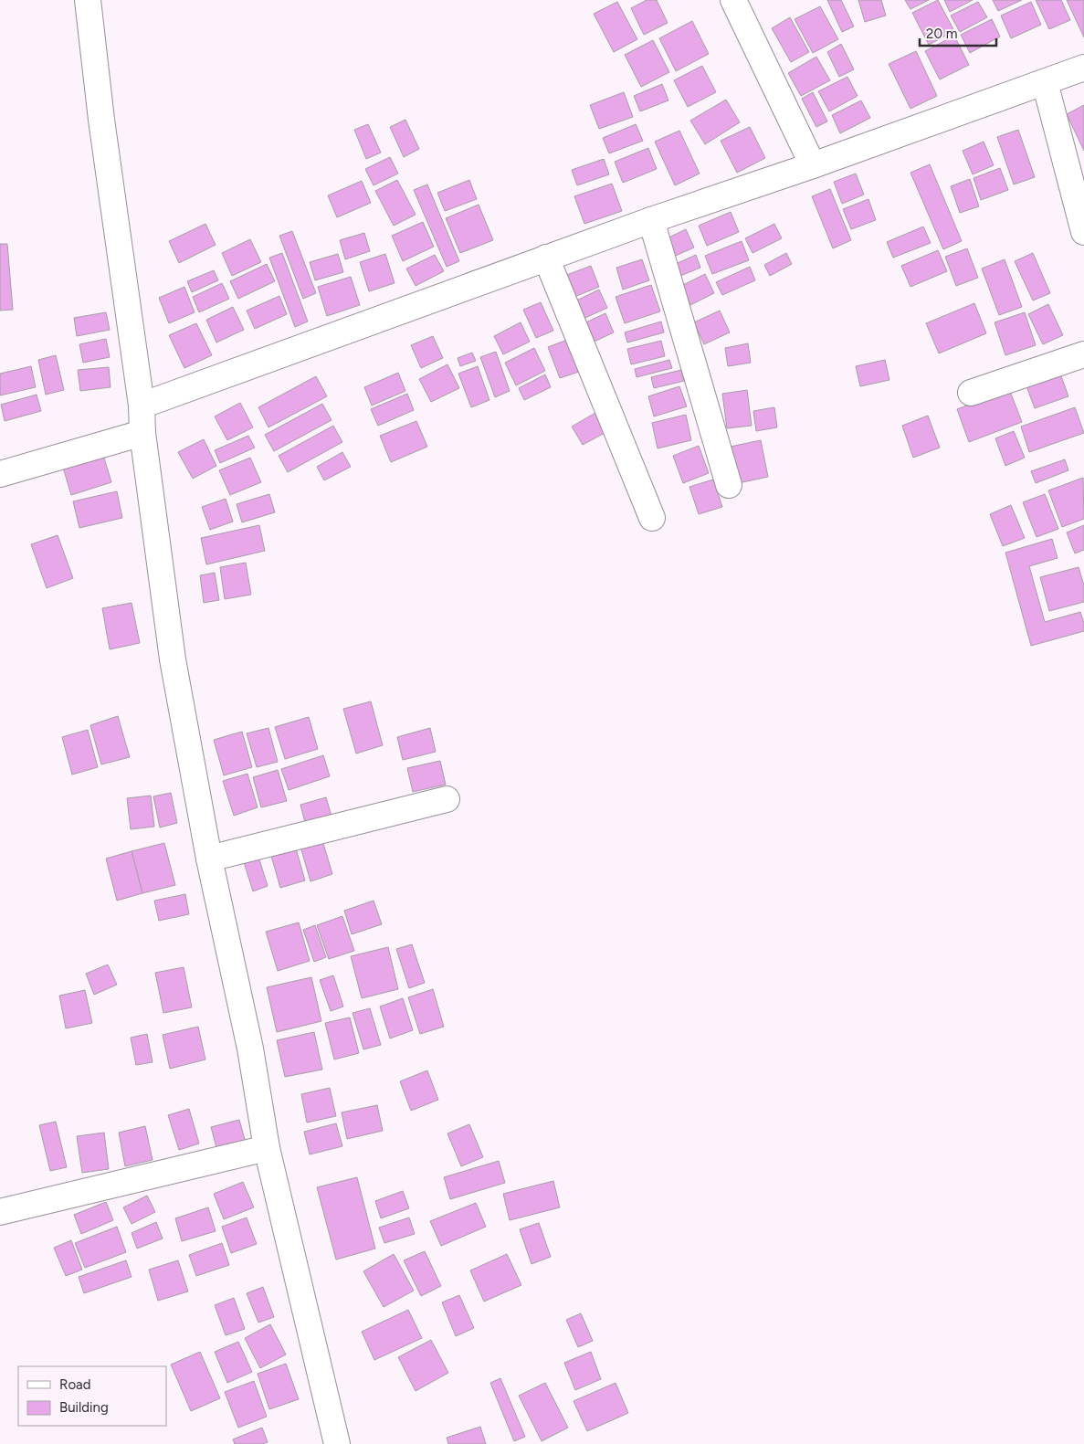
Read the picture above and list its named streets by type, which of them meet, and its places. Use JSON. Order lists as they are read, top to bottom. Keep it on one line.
{"legend":["Road","Building"],"scale_bar":"20 m"}
